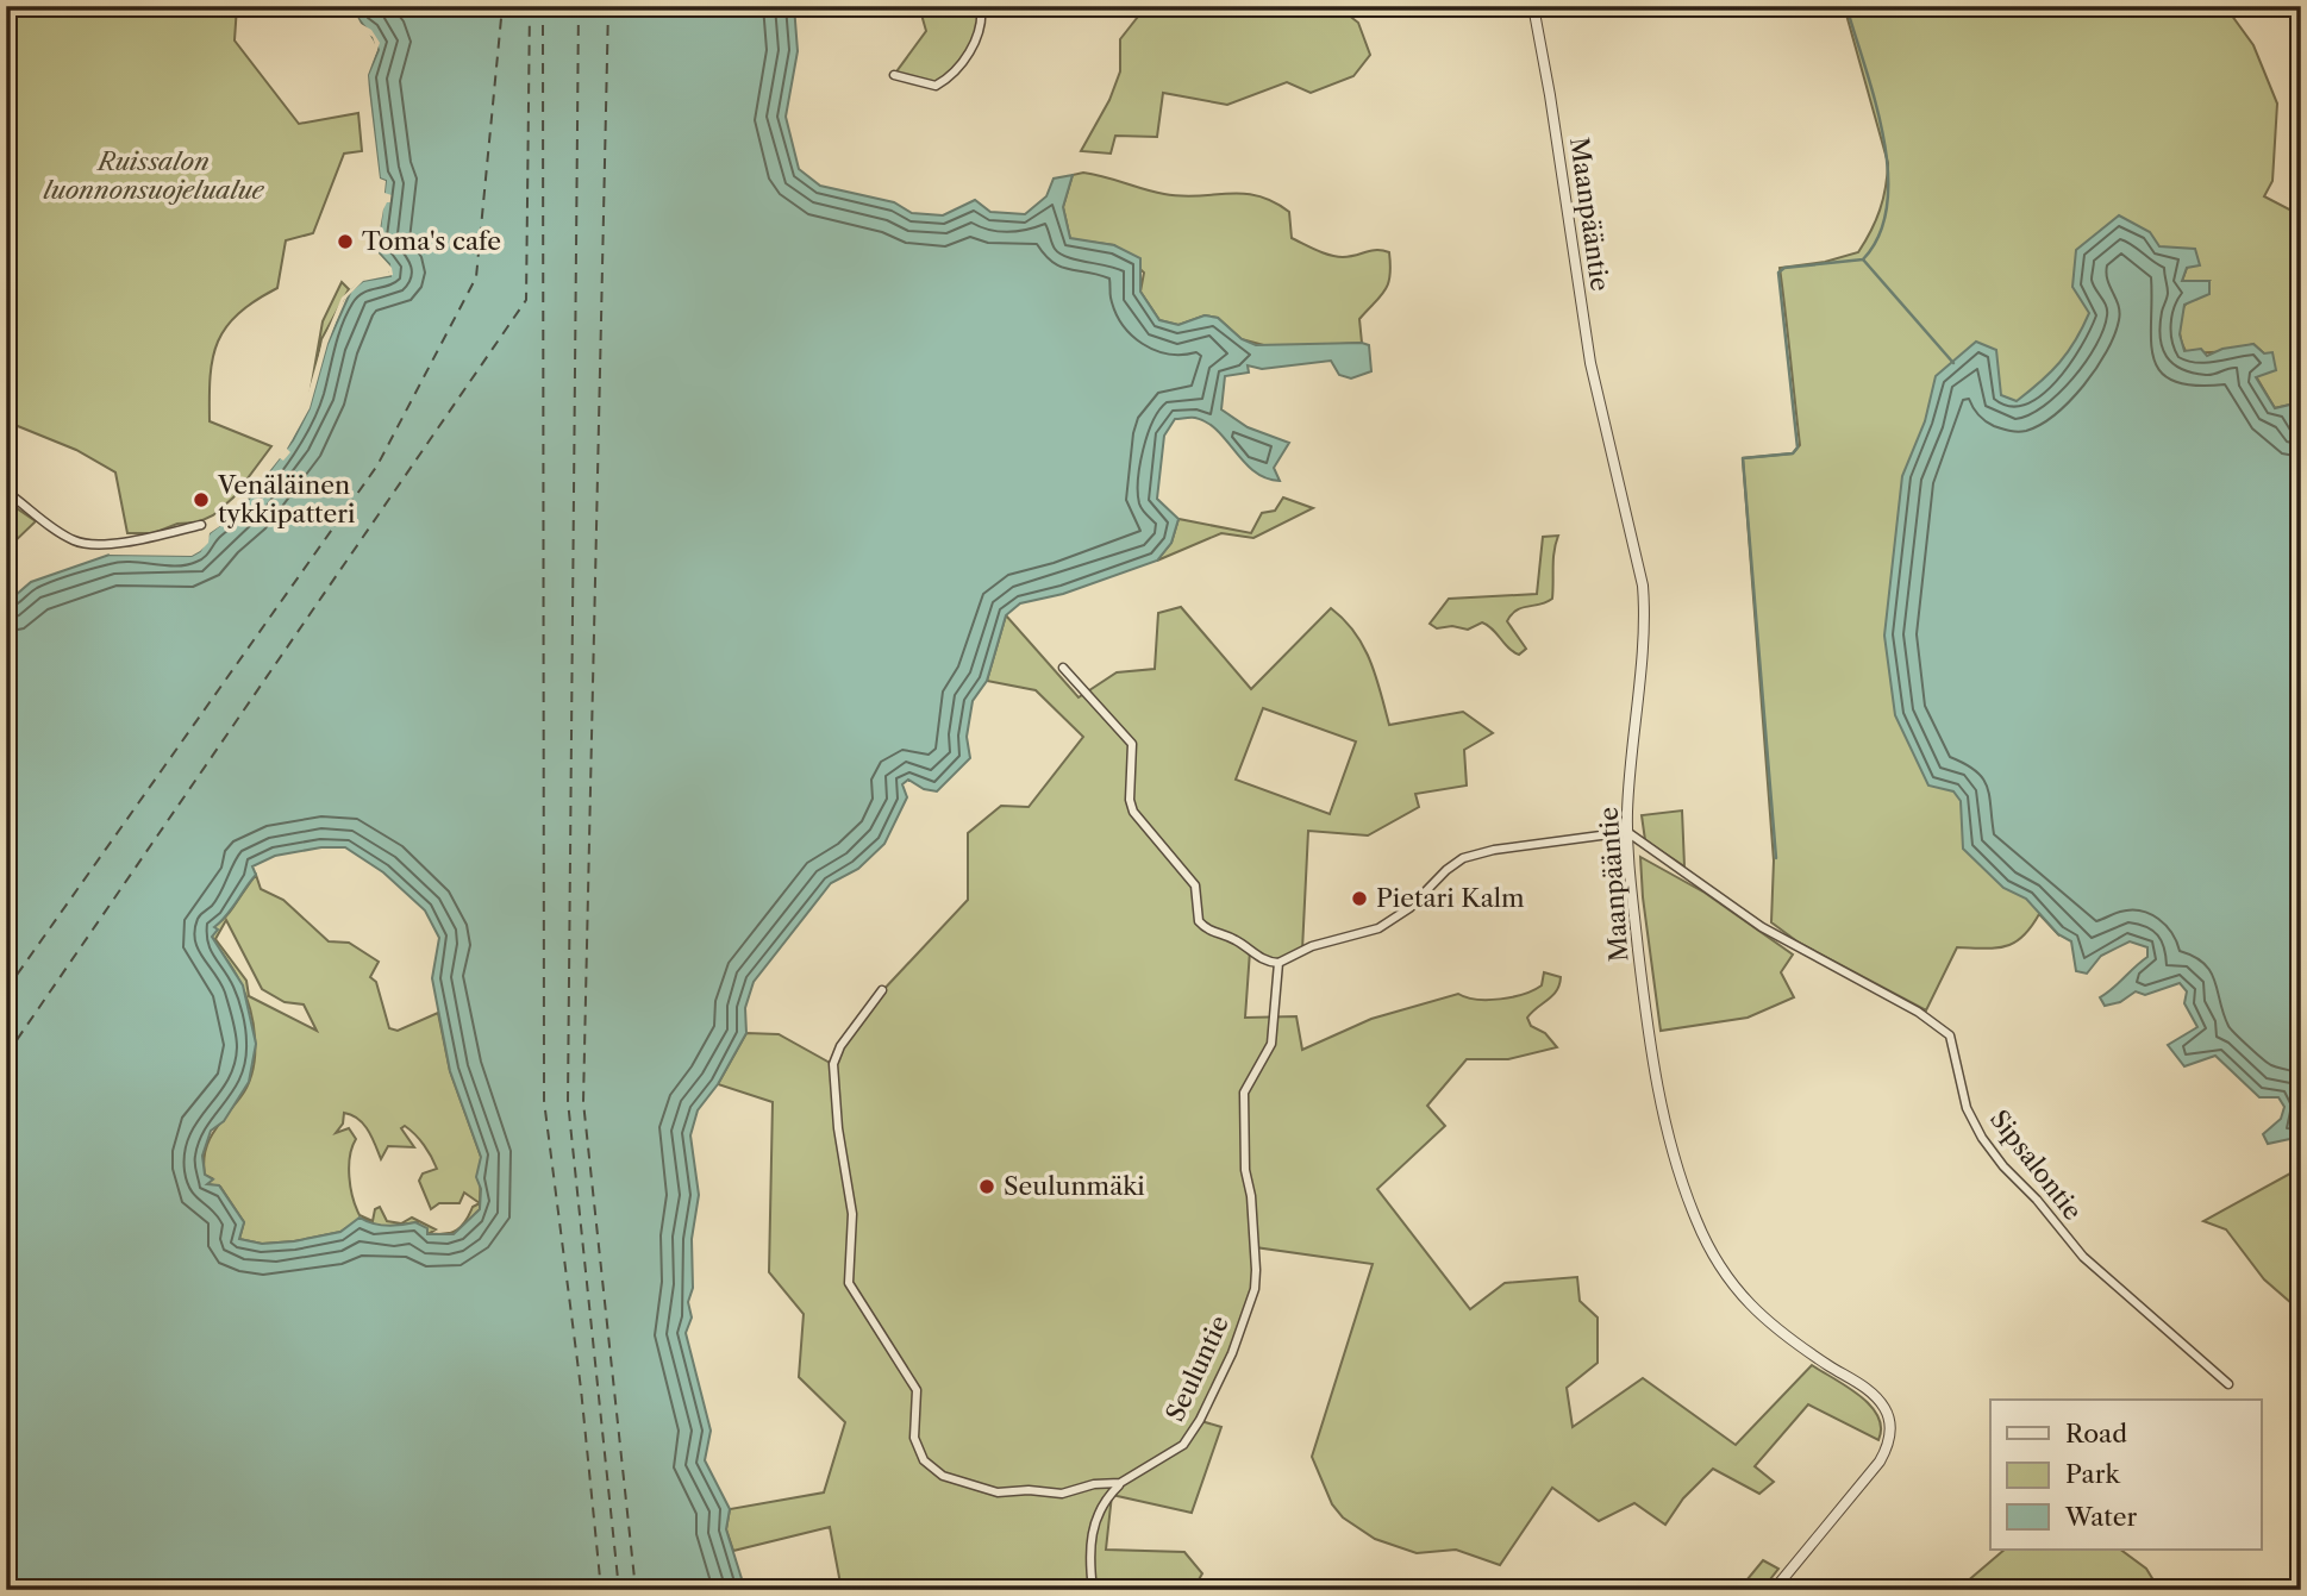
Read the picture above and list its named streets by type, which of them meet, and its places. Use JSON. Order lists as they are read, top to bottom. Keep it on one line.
{"streets":{"street":["Maanpääntie","Sipsalontie","Seuluntie"]},"crossings":[["Maanpääntie","Sipsalontie"]],"parks":["Ruissalon luonnonsuojelualue"],"places":["Toma's cafe","Venäläinen tykkipatteri","Pietari Kalm","Seulunmäki"],"legend":["Road","Park","Water"]}
